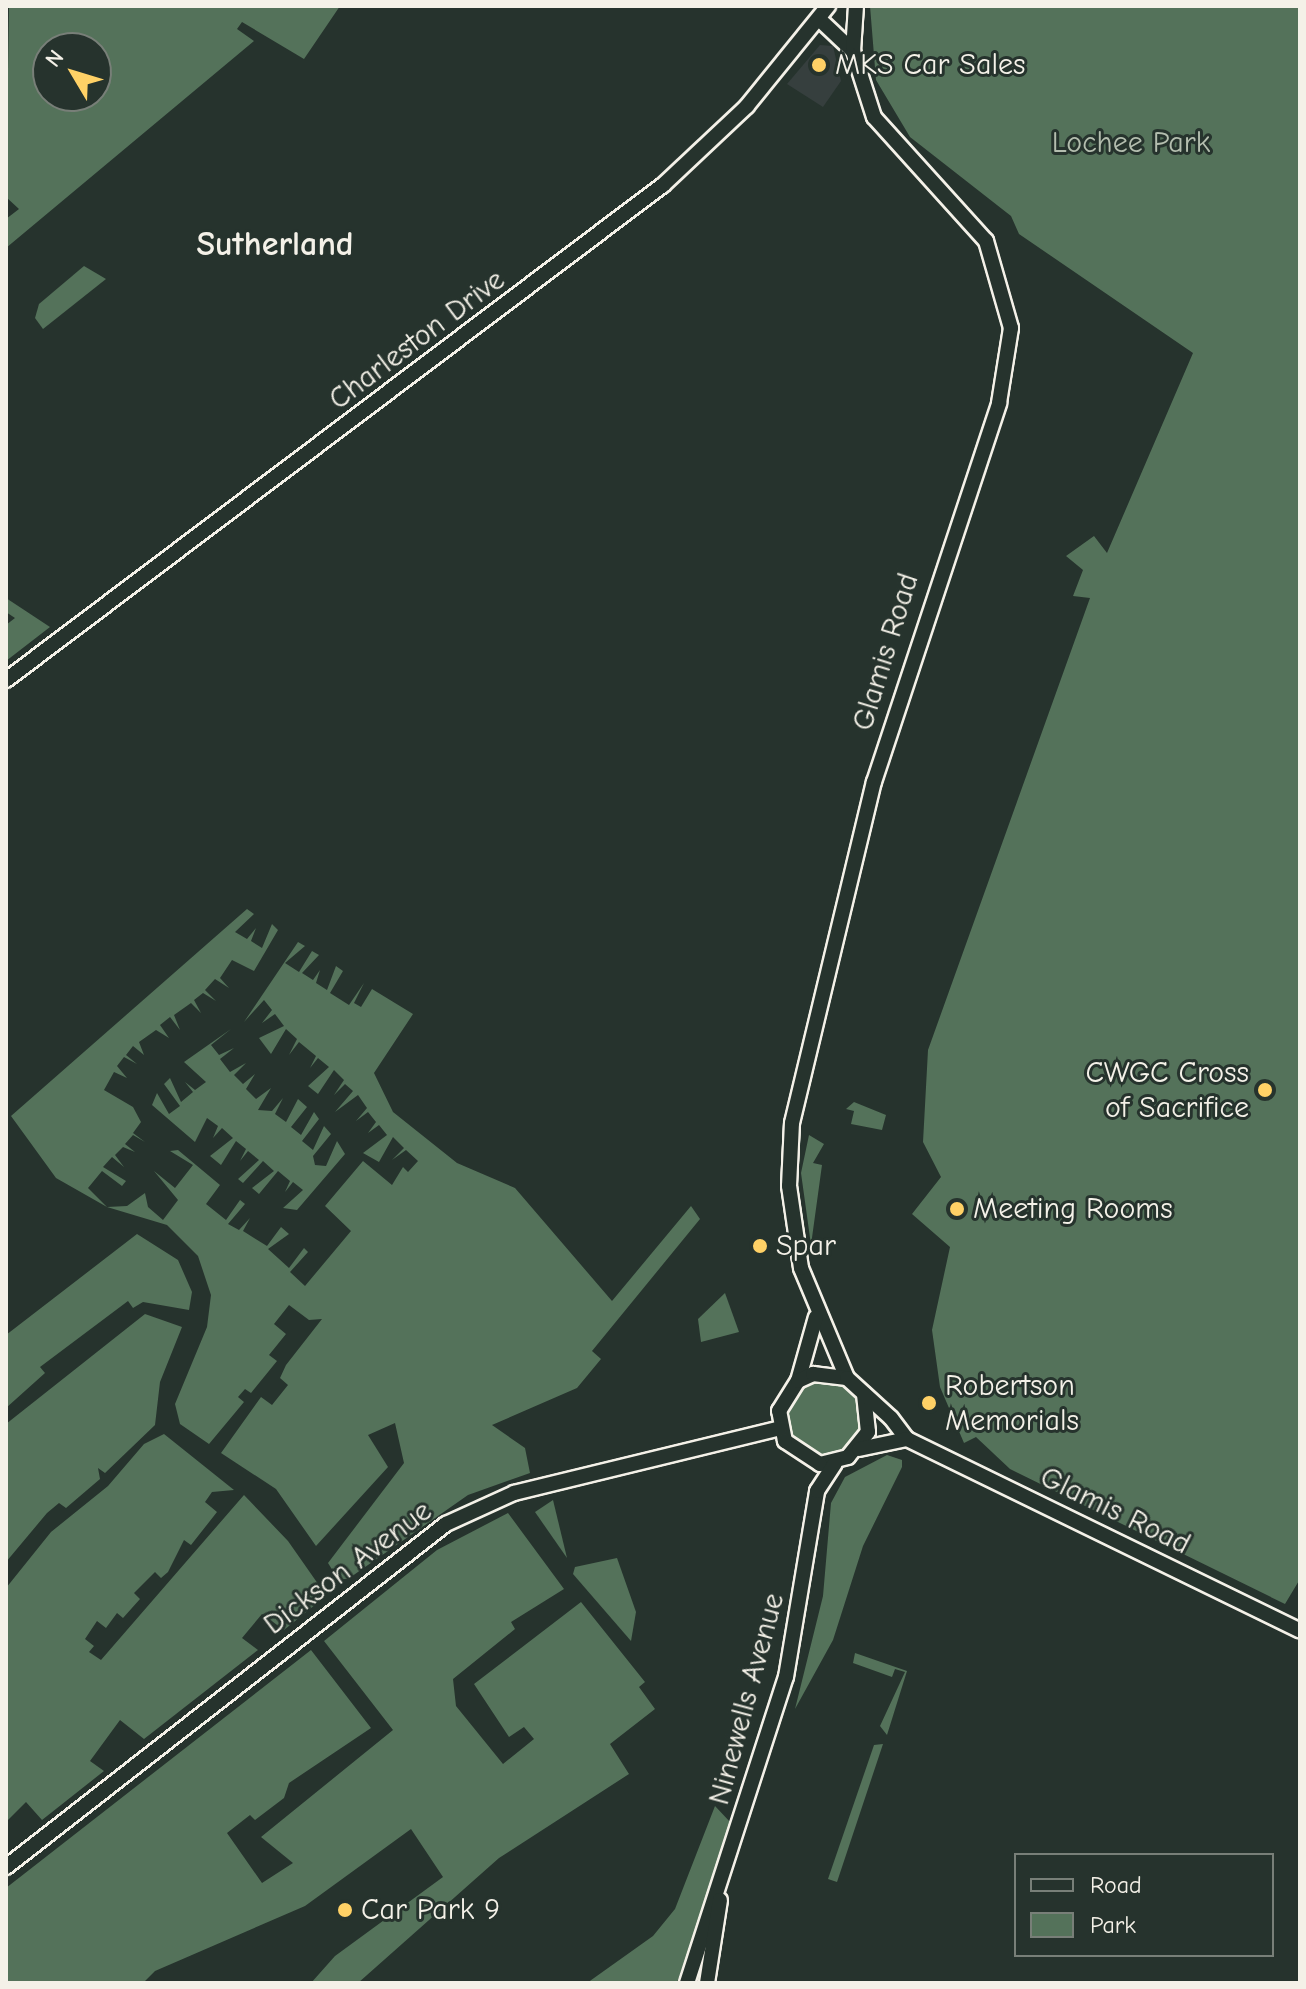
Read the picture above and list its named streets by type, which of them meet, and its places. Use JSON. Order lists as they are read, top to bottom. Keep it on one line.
{"streets":{"street":["Charleston Drive","Glamis Road","Dickson Avenue","Ninewells Avenue"]},"crossings":[["Charleston Drive","Glamis Road"],["Glamis Road","Dickson Avenue"],["Glamis Road","Ninewells Avenue"],["Dickson Avenue","Ninewells Avenue"]],"districts":["Sutherland"],"parks":["Lochee Park"],"places":["MKS Car Sales","CWGC Cross of Sacrifice","Meeting Rooms","Spar","Robertson Memorials","Car Park 9"],"legend":["Road","Park"],"north":"top left"}
